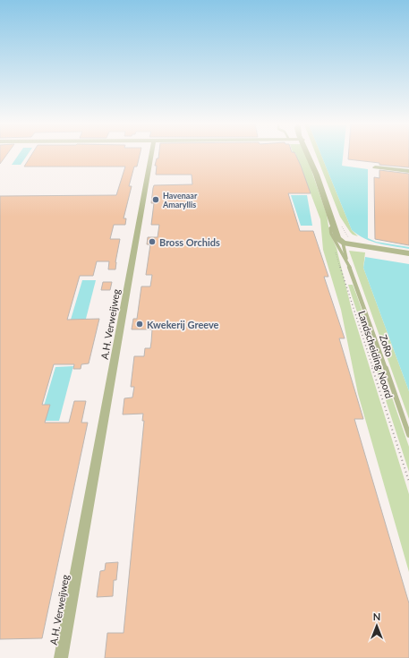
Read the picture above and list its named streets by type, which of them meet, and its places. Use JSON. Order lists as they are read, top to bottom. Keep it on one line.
{"streets":{"street":["A.H. Verweijweg"],"lane":["ZoRo"],"path":["Landscheiding Noord"]},"crossings":[["ZoRo","Landscheiding Noord"]],"places":["Havenaar Amaryllis","Bross Orchids","Kwekerij Greeve"],"north":"top"}
